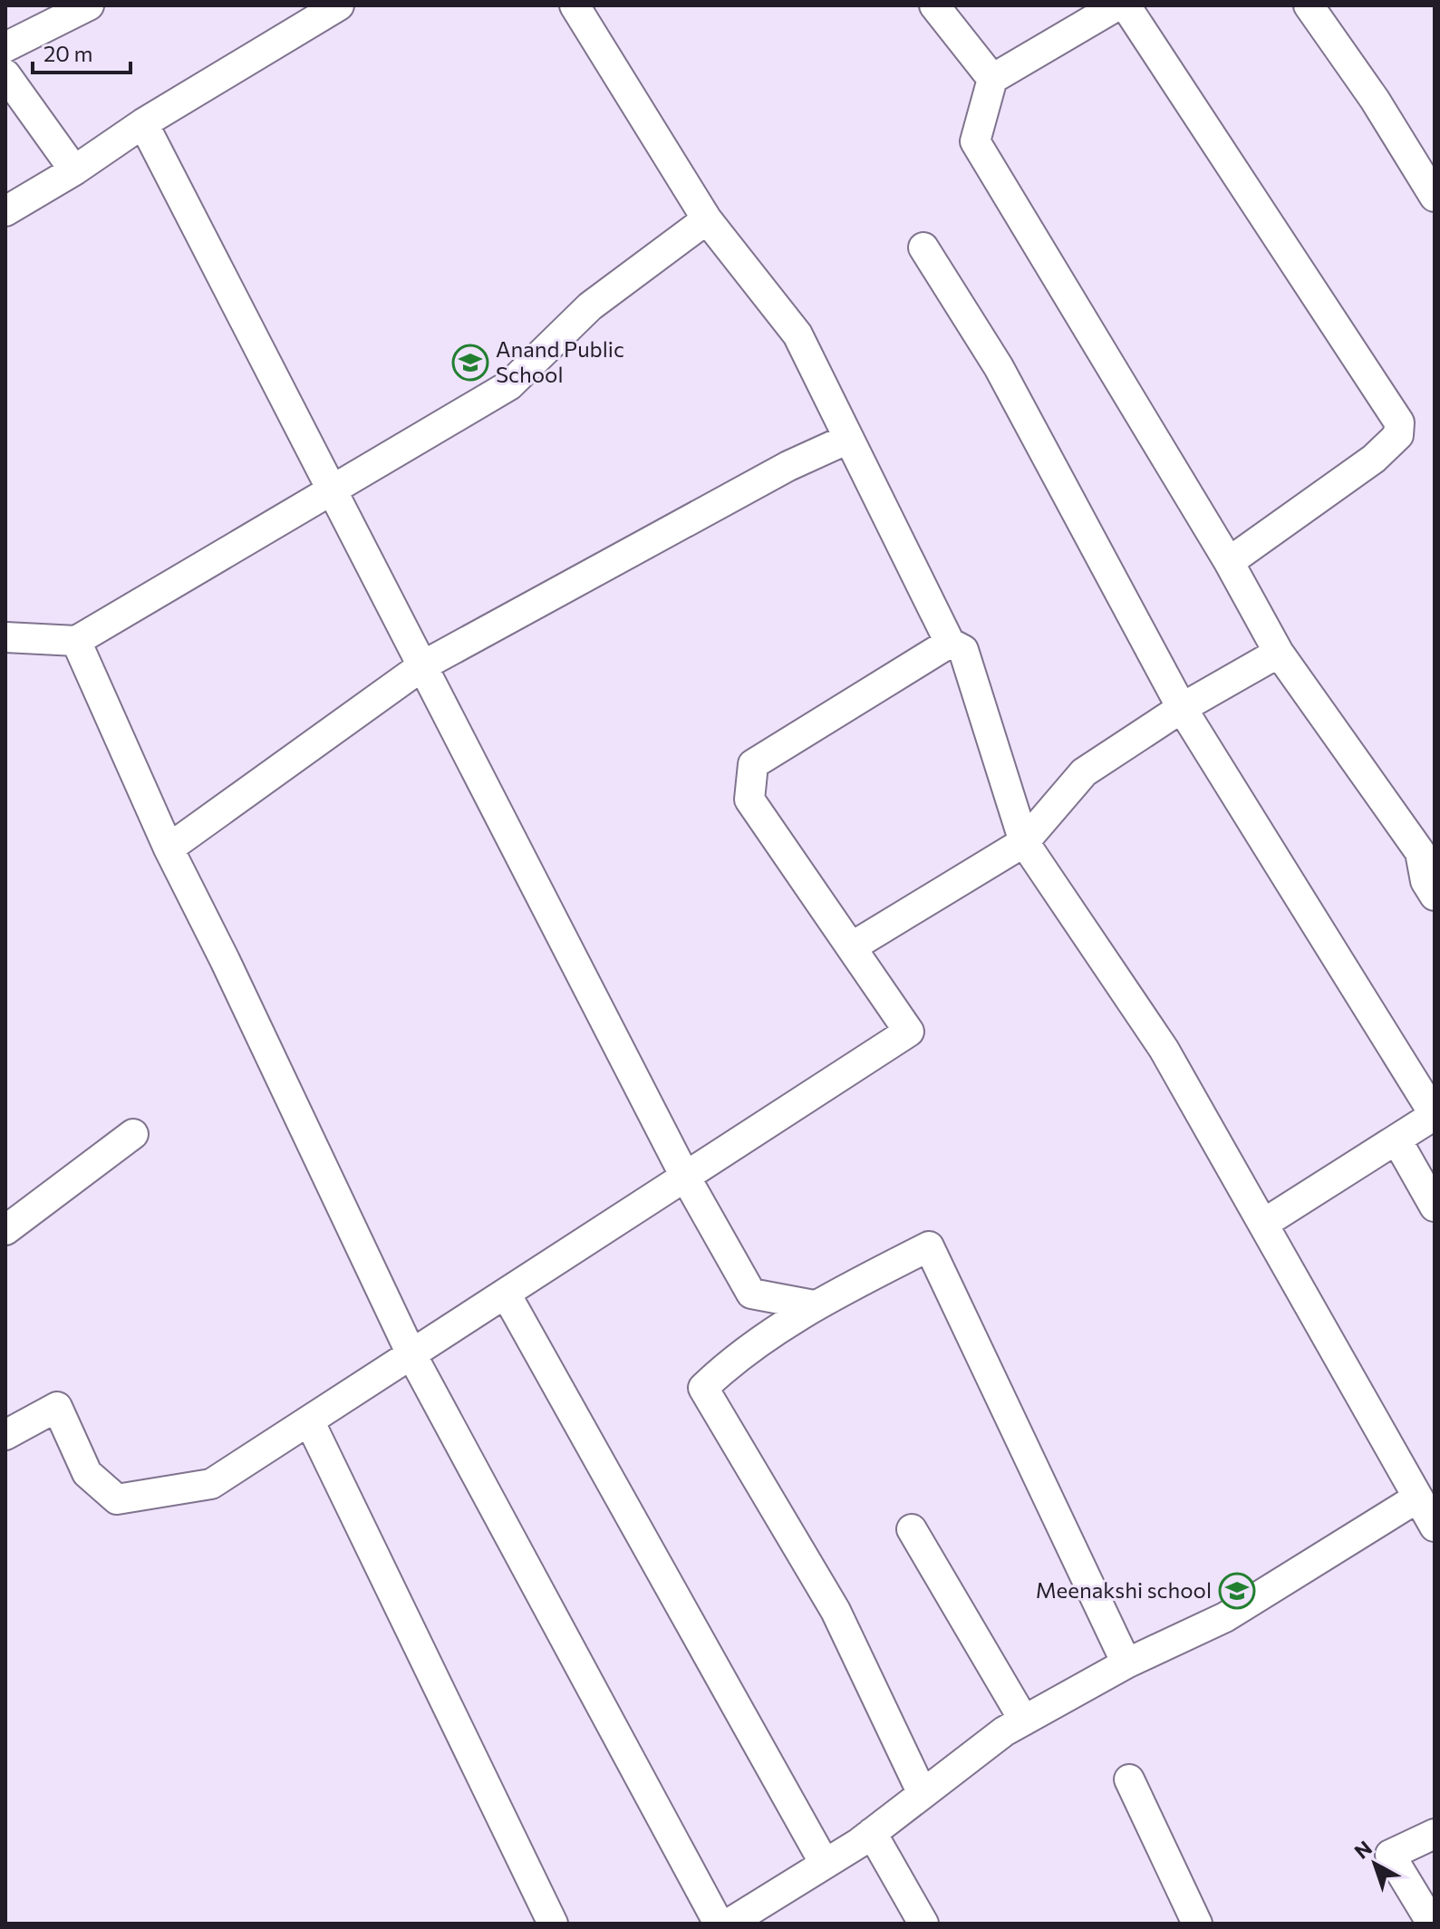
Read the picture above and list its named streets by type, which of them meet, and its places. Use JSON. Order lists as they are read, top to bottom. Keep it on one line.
{"places":{"school or university":["Anand Public School","Meenakshi school"]},"scale_bar":"20 m","north":"top left"}
